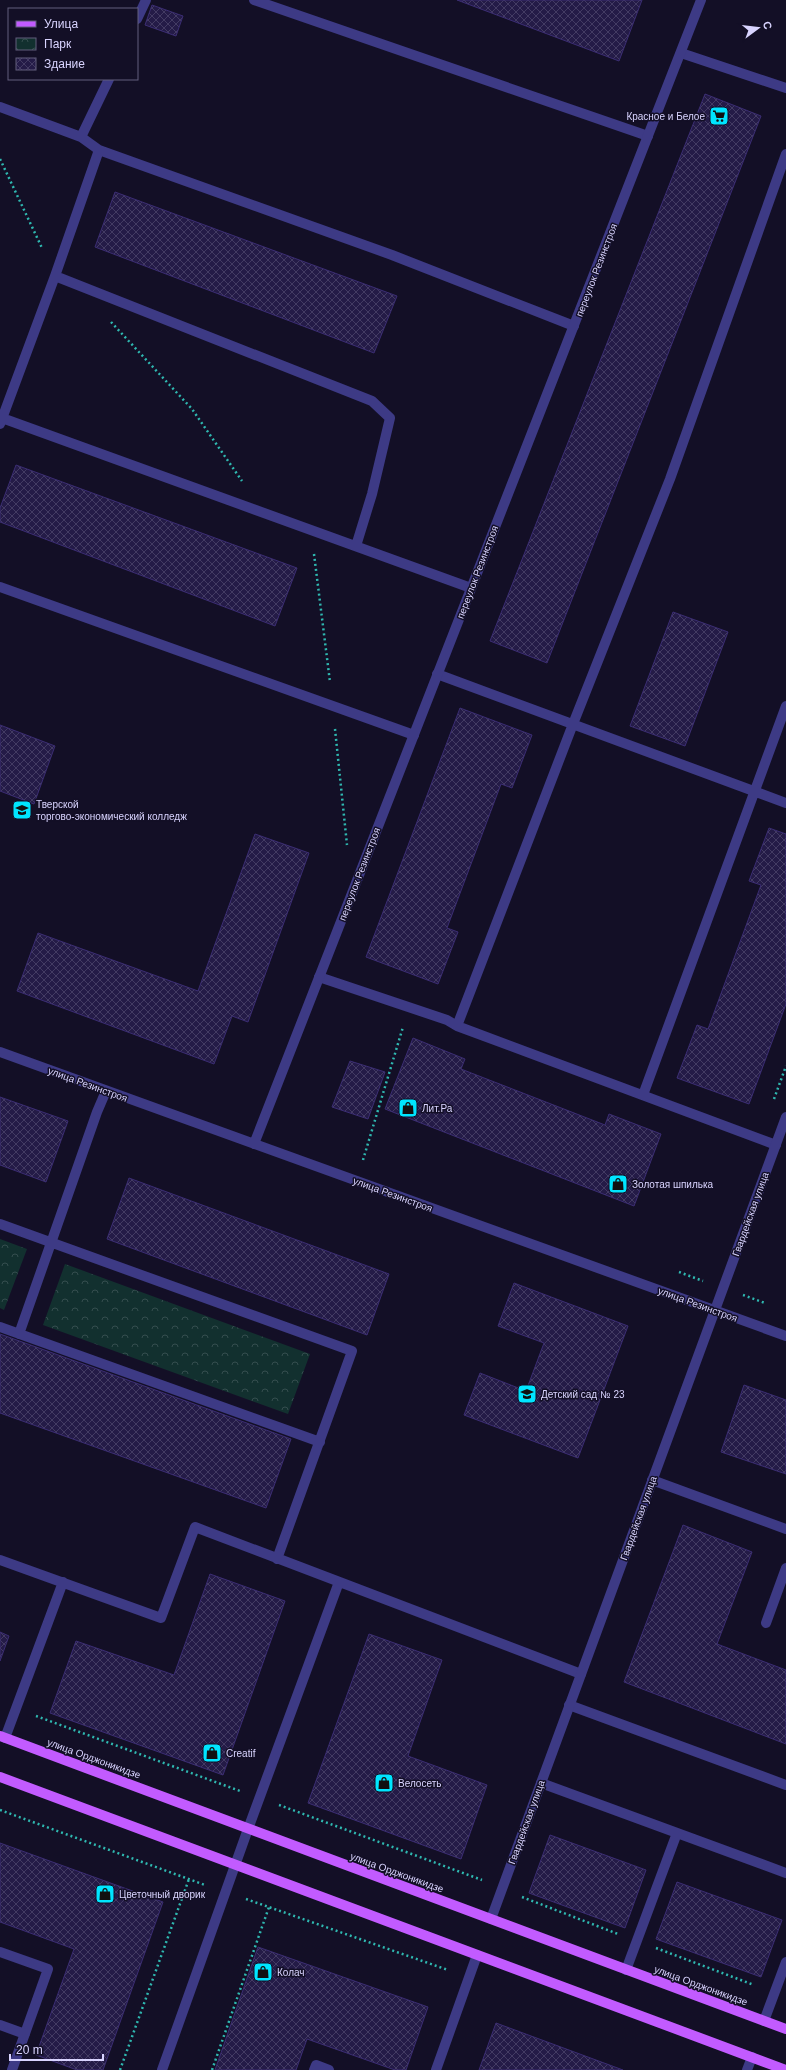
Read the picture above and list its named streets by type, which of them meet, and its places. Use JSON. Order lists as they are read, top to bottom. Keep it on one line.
{"streets":{"main road":["улица Орджоникидзе"],"street":["переулок Резинстроя","улица Резинстроя","Гвардейская улица"]},"crossings":[["переулок Резинстроя","улица Резинстроя"],["улица Резинстроя","Гвардейская улица"],["Гвардейская улица","улица Орджоникидзе"]],"places":{"supermarket":["Красное и Белое"],"school or university":["Тверской торгово-экономический колледж","Детский сад № 23"],"shop":["Лит.Ра","Золотая шпилька","Creatif","Велосеть","Цветочный дворик","Колач"]},"legend":["Улица","Парк","Здание"],"scale_bar":"20 m","north":"right"}
